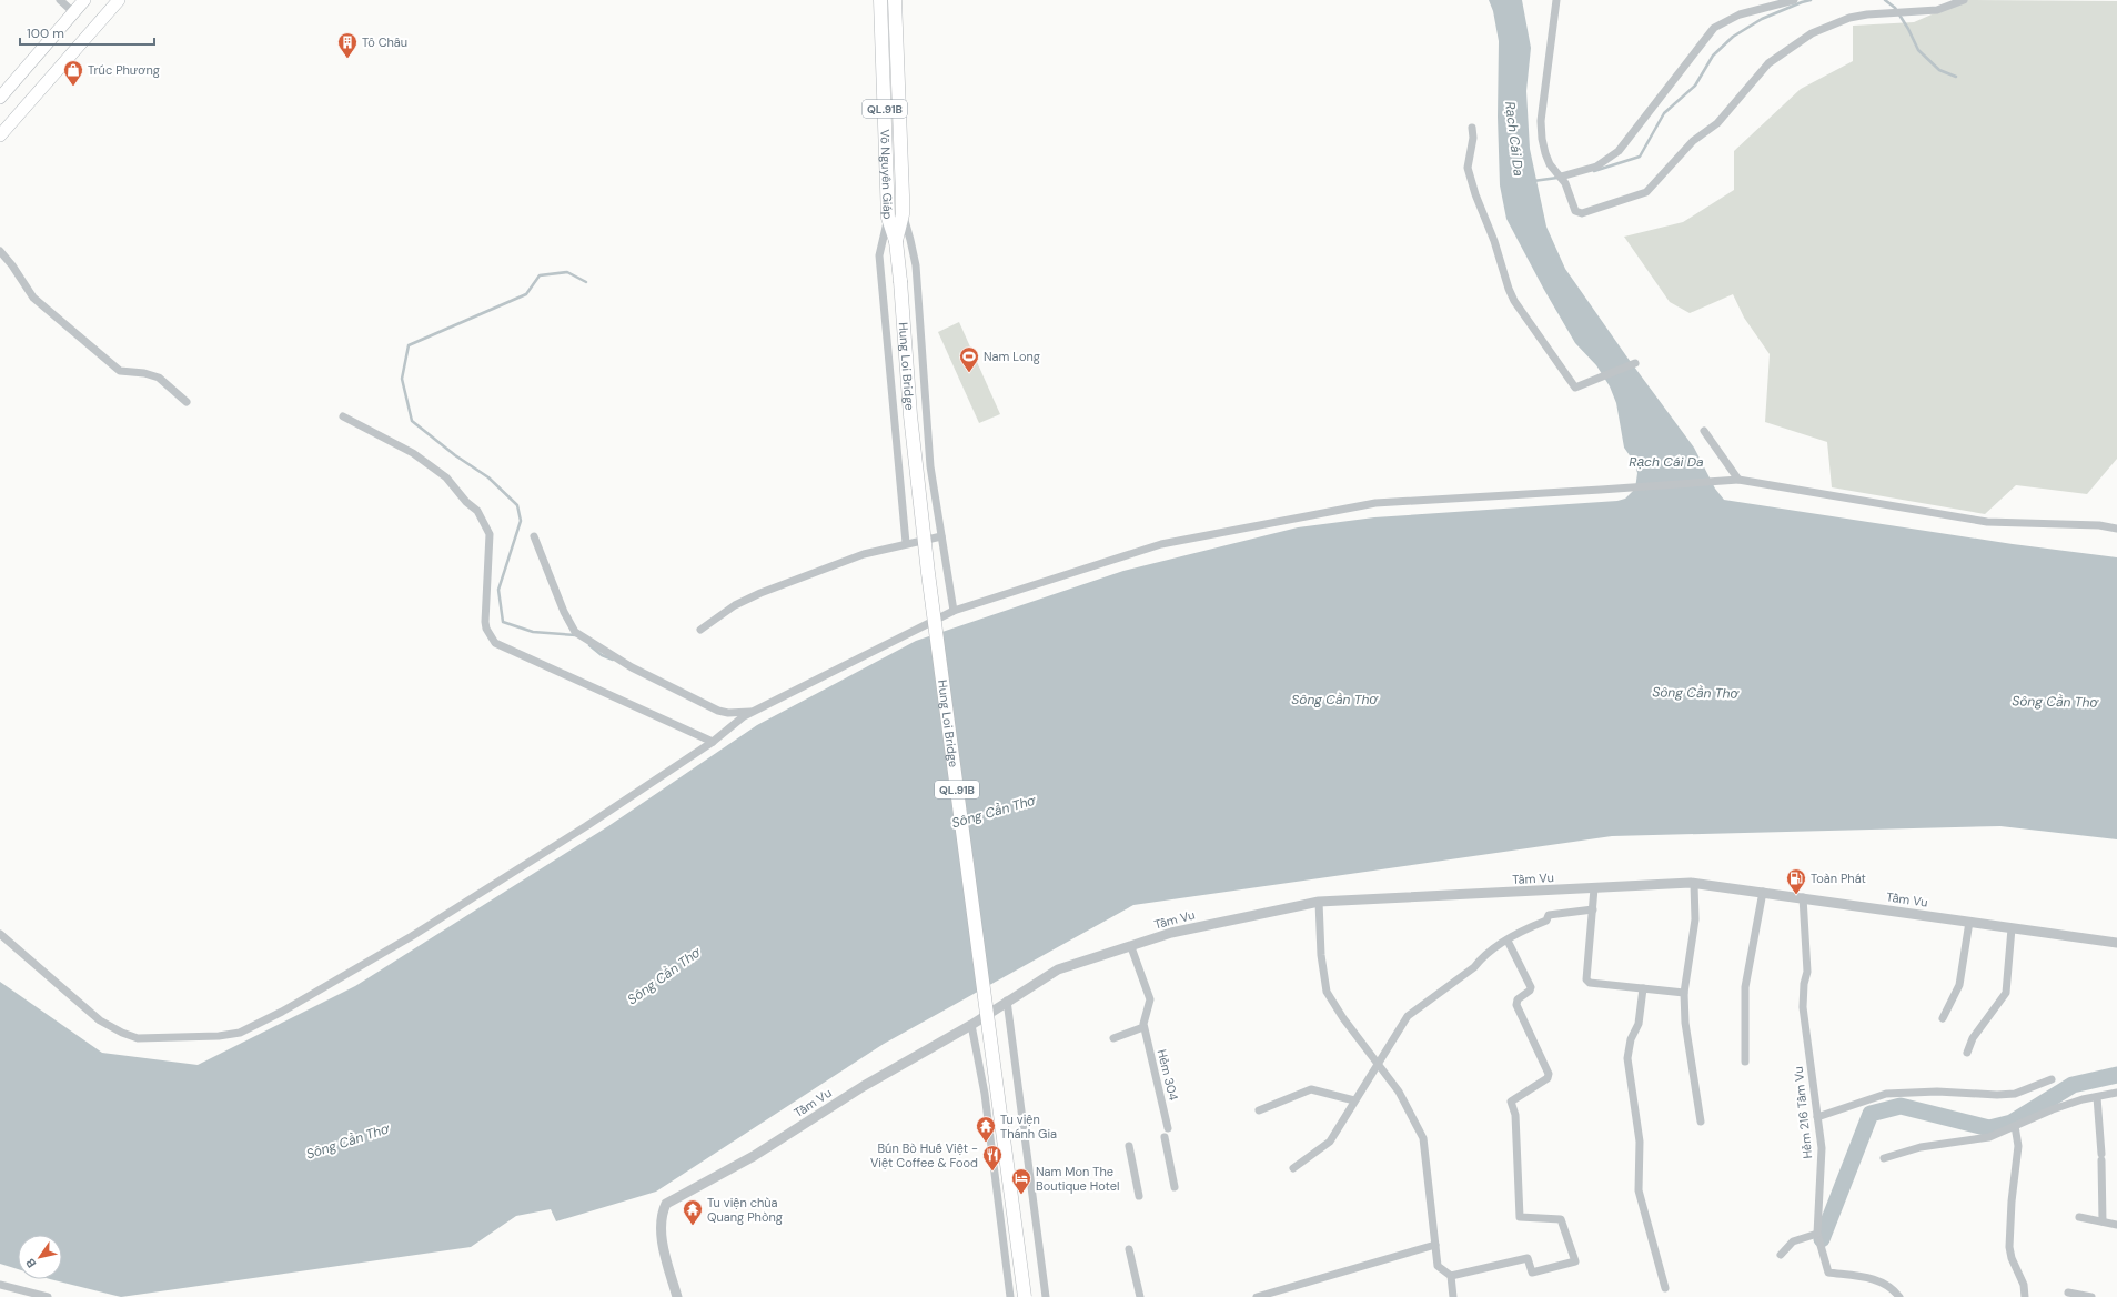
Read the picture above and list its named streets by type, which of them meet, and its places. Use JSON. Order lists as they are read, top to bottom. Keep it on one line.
{"streets":{"highway":["QL.91B","Võ Nguyên Giáp","Hung Loi Bridge"],"street":["Tầm Vu","Hẻm 304","Hẻm 216 Tầm Vu"]},"crossings":[["Võ Nguyên Giáp","Hung Loi Bridge"],["Tầm Vu","Hẻm 304"],["Tầm Vu","Hẻm 216 Tầm Vu"]],"water":["Rạch Cái Da","Sông Cần Thơ"],"places":{"building":["Tô Châu"],"shop":["Trúc Phương"],"sports":["Nam Long"],"fuel station":["Toàn Phát"],"temple":["Tu viện Thánh Gia","Tu viện chùa Quang Phòng"],"restaurant":["Bún Bò Huế Việt - Việt Coffee & Food"],"hotel":["Nam Mon The Boutique Hotel"]},"scale_bar":"100 m","north":"bottom left"}
